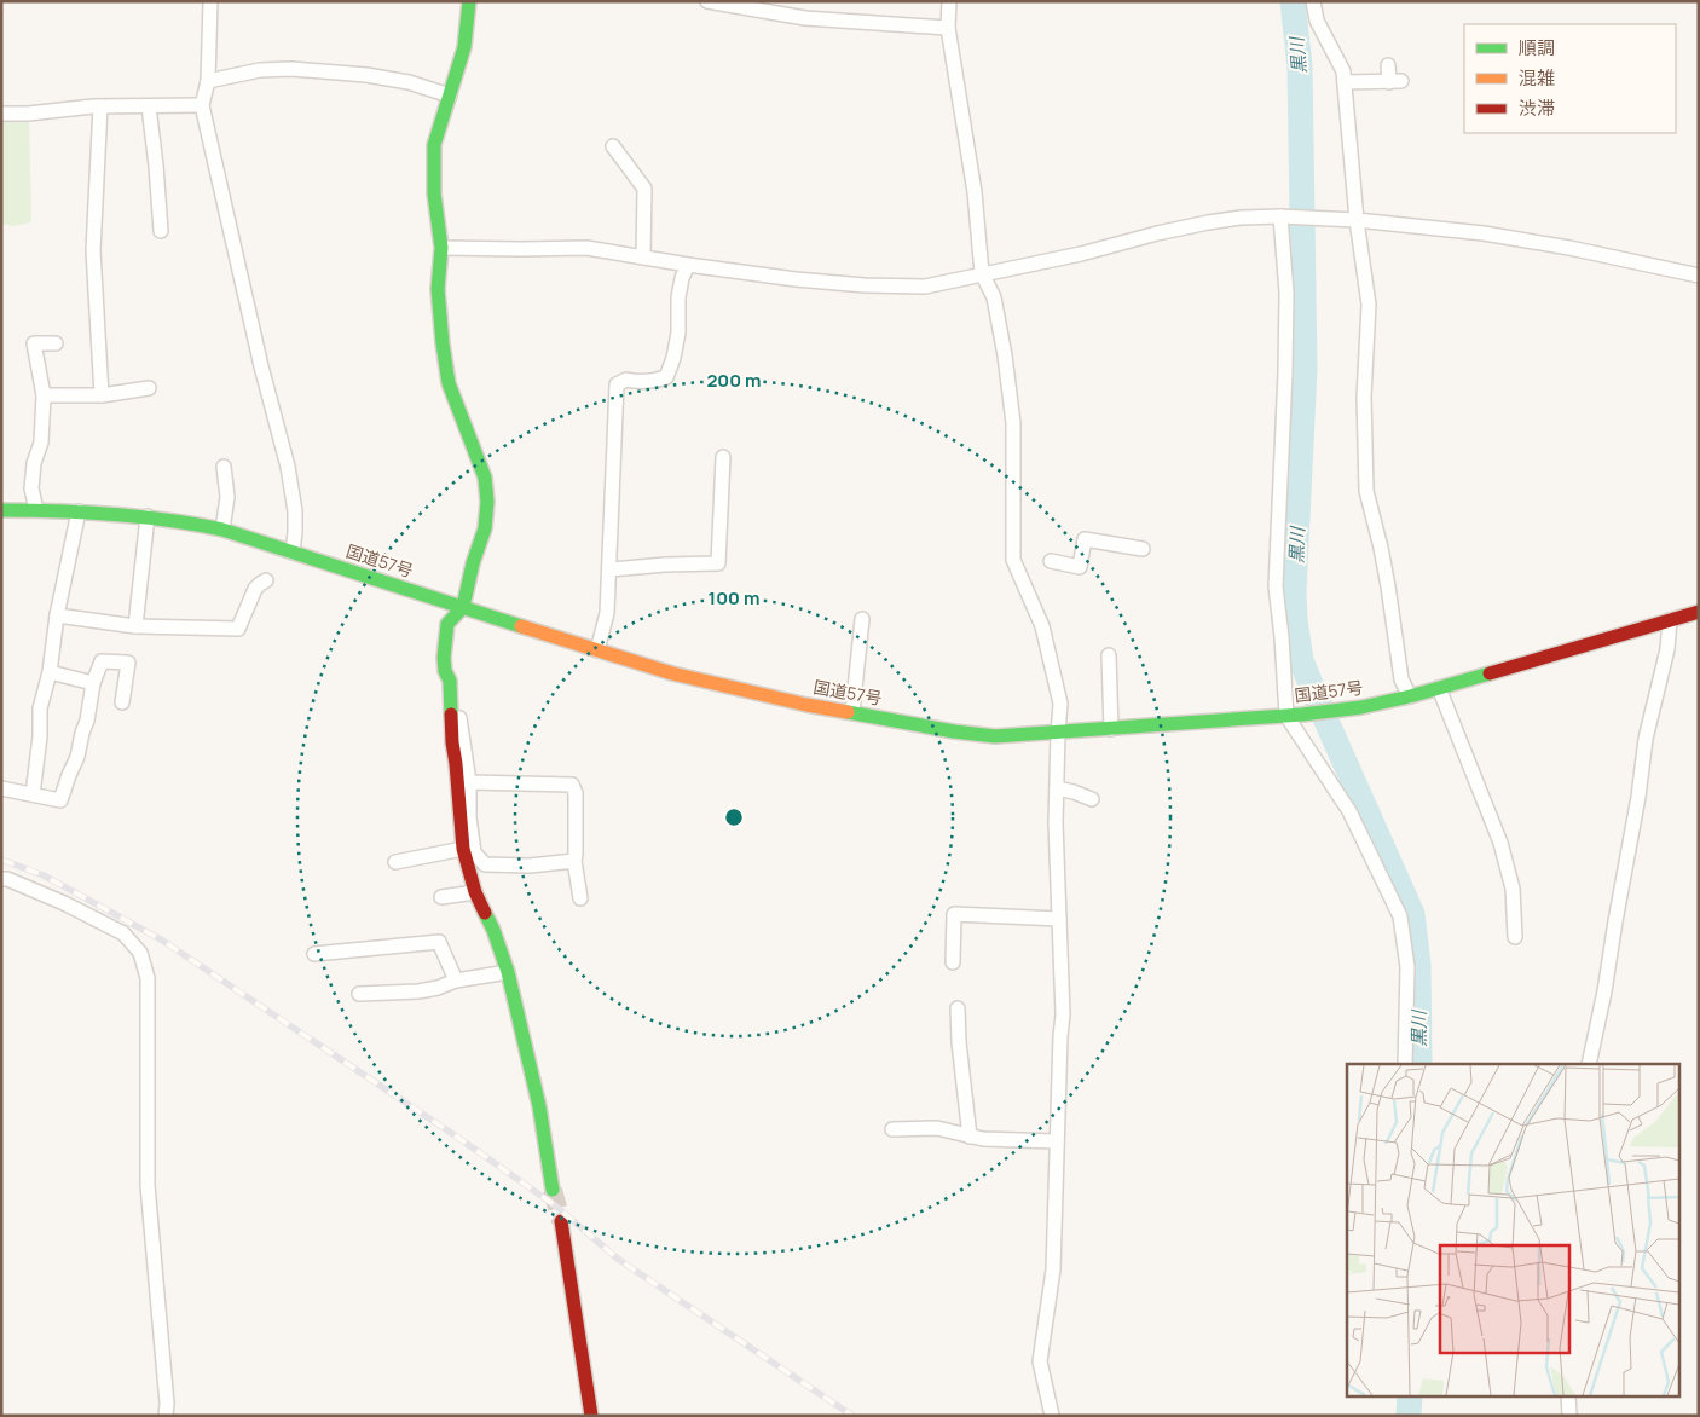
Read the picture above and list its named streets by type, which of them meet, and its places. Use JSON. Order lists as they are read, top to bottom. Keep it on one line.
{"streets":{"main road":["国道57号"]},"water":["黒川"],"legend":["順調","混雑","渋滞"],"rings":["200 m","100 m"]}
